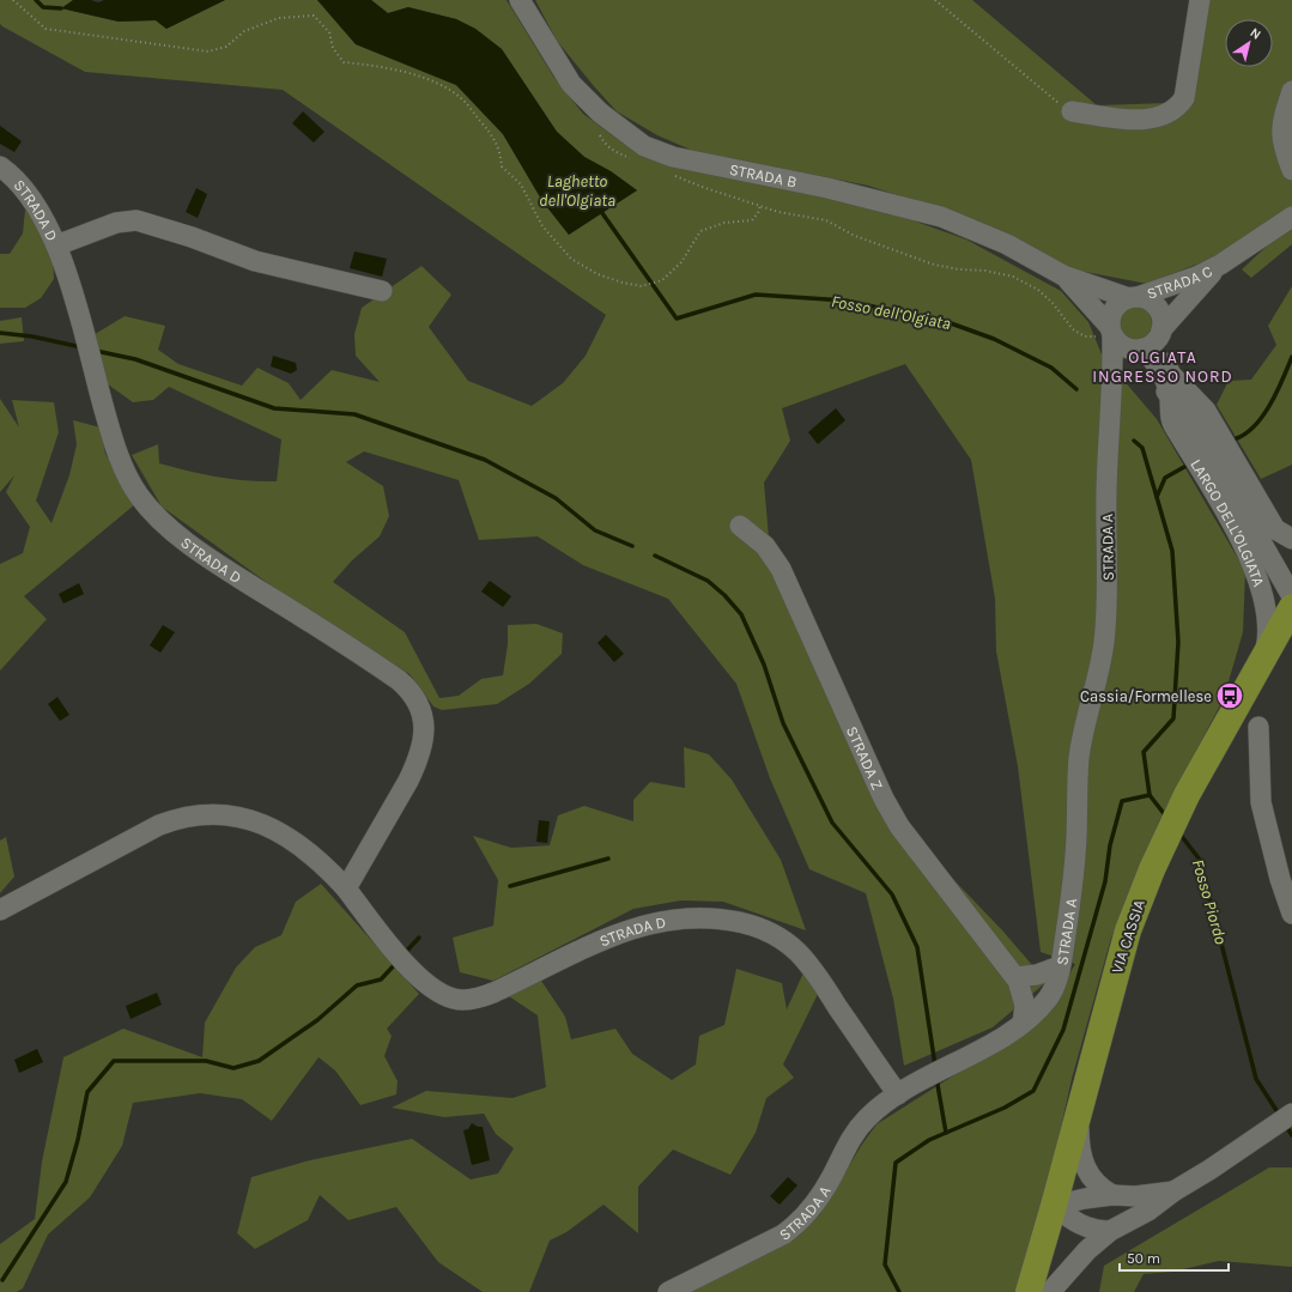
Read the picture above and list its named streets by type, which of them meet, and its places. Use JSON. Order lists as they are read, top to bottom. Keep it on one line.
{"streets":{"main road":["VIA CASSIA"],"street":["STRADA B","STRADA D","STRADA C","LARGO DELL'OLGIATA","STRADA A","STRADA Z"]},"crossings":[["STRADA B","STRADA C"],["STRADA B","LARGO DELL'OLGIATA"],["STRADA B","STRADA A"],["STRADA D","STRADA A"],["STRADA C","LARGO DELL'OLGIATA"],["STRADA C","STRADA A"],["LARGO DELL'OLGIATA","STRADA A"],["LARGO DELL'OLGIATA","VIA CASSIA"],["STRADA A","STRADA Z"]],"districts":["OLGIATA INGRESSO NORD"],"water":["Laghetto dell'Olgiata","Fosso dell’Olgiata","Fosso Piordo"],"places":{"bus stop":["Cassia/Formellese"]},"scale_bar":"50 m","north":"top right"}
